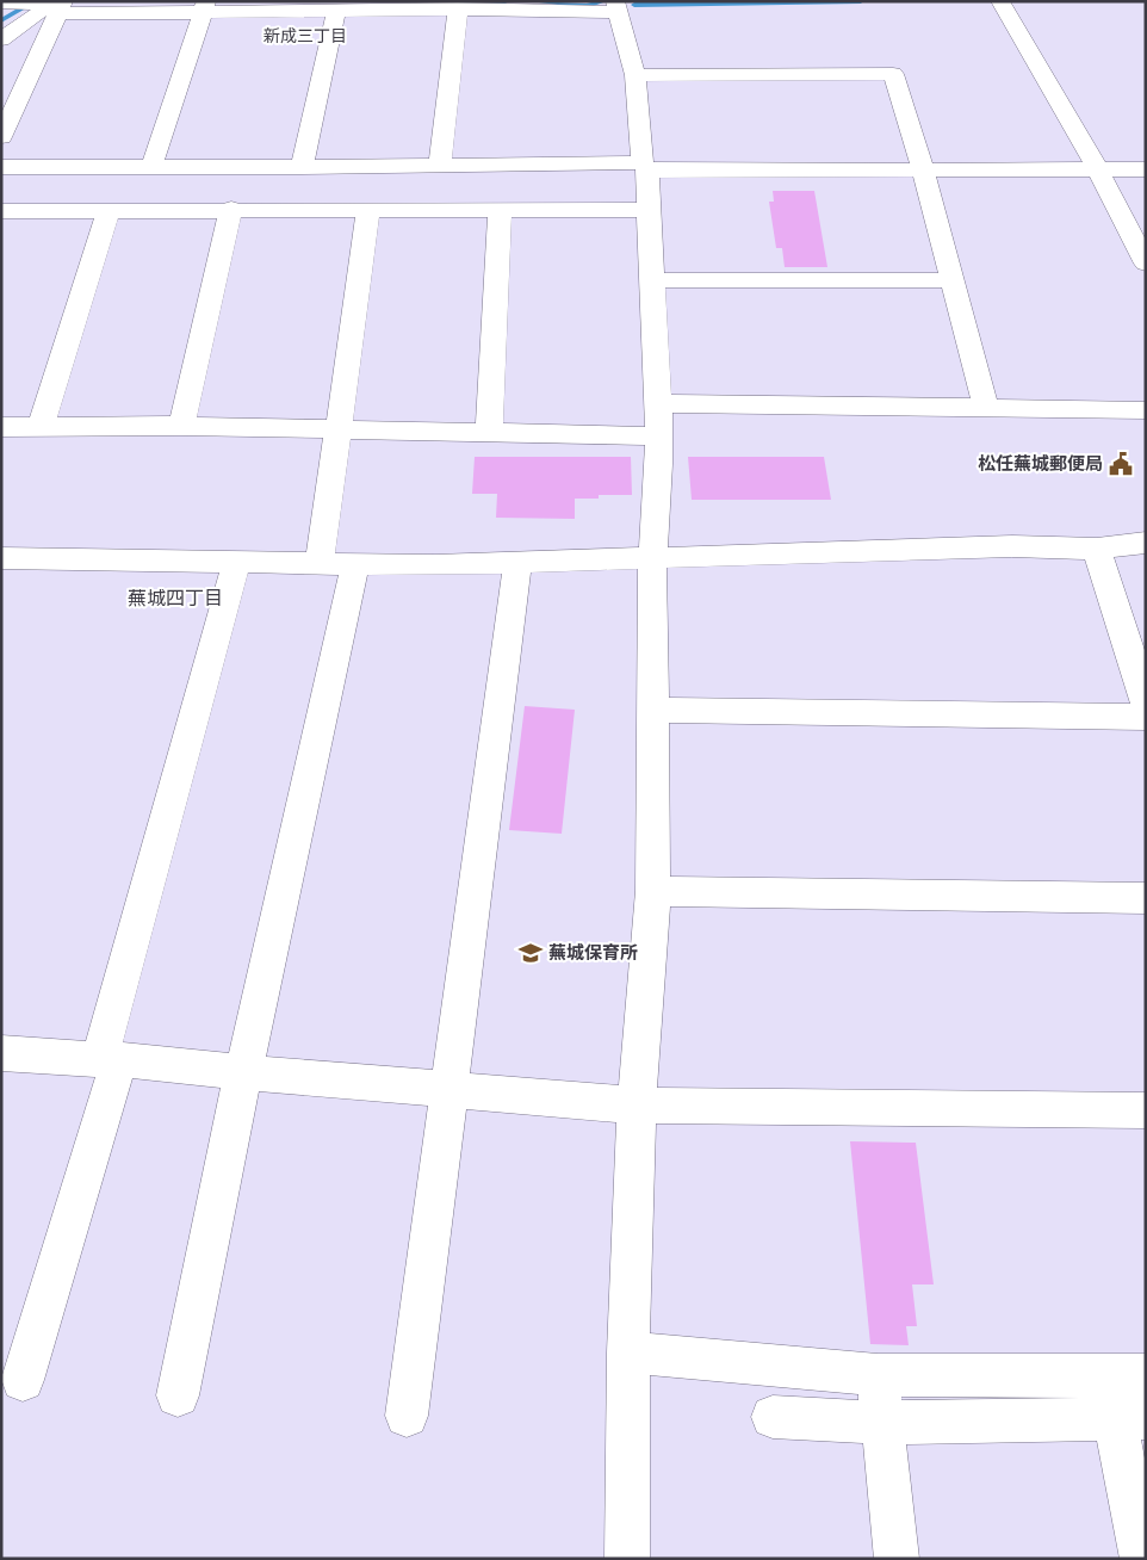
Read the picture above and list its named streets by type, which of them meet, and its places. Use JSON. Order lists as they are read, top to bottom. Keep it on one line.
{"districts":["新成三丁目","蕪城四丁目"],"places":{"public building":["松任蕪城郵便局"],"school or university":["蕪城保育所"]}}
